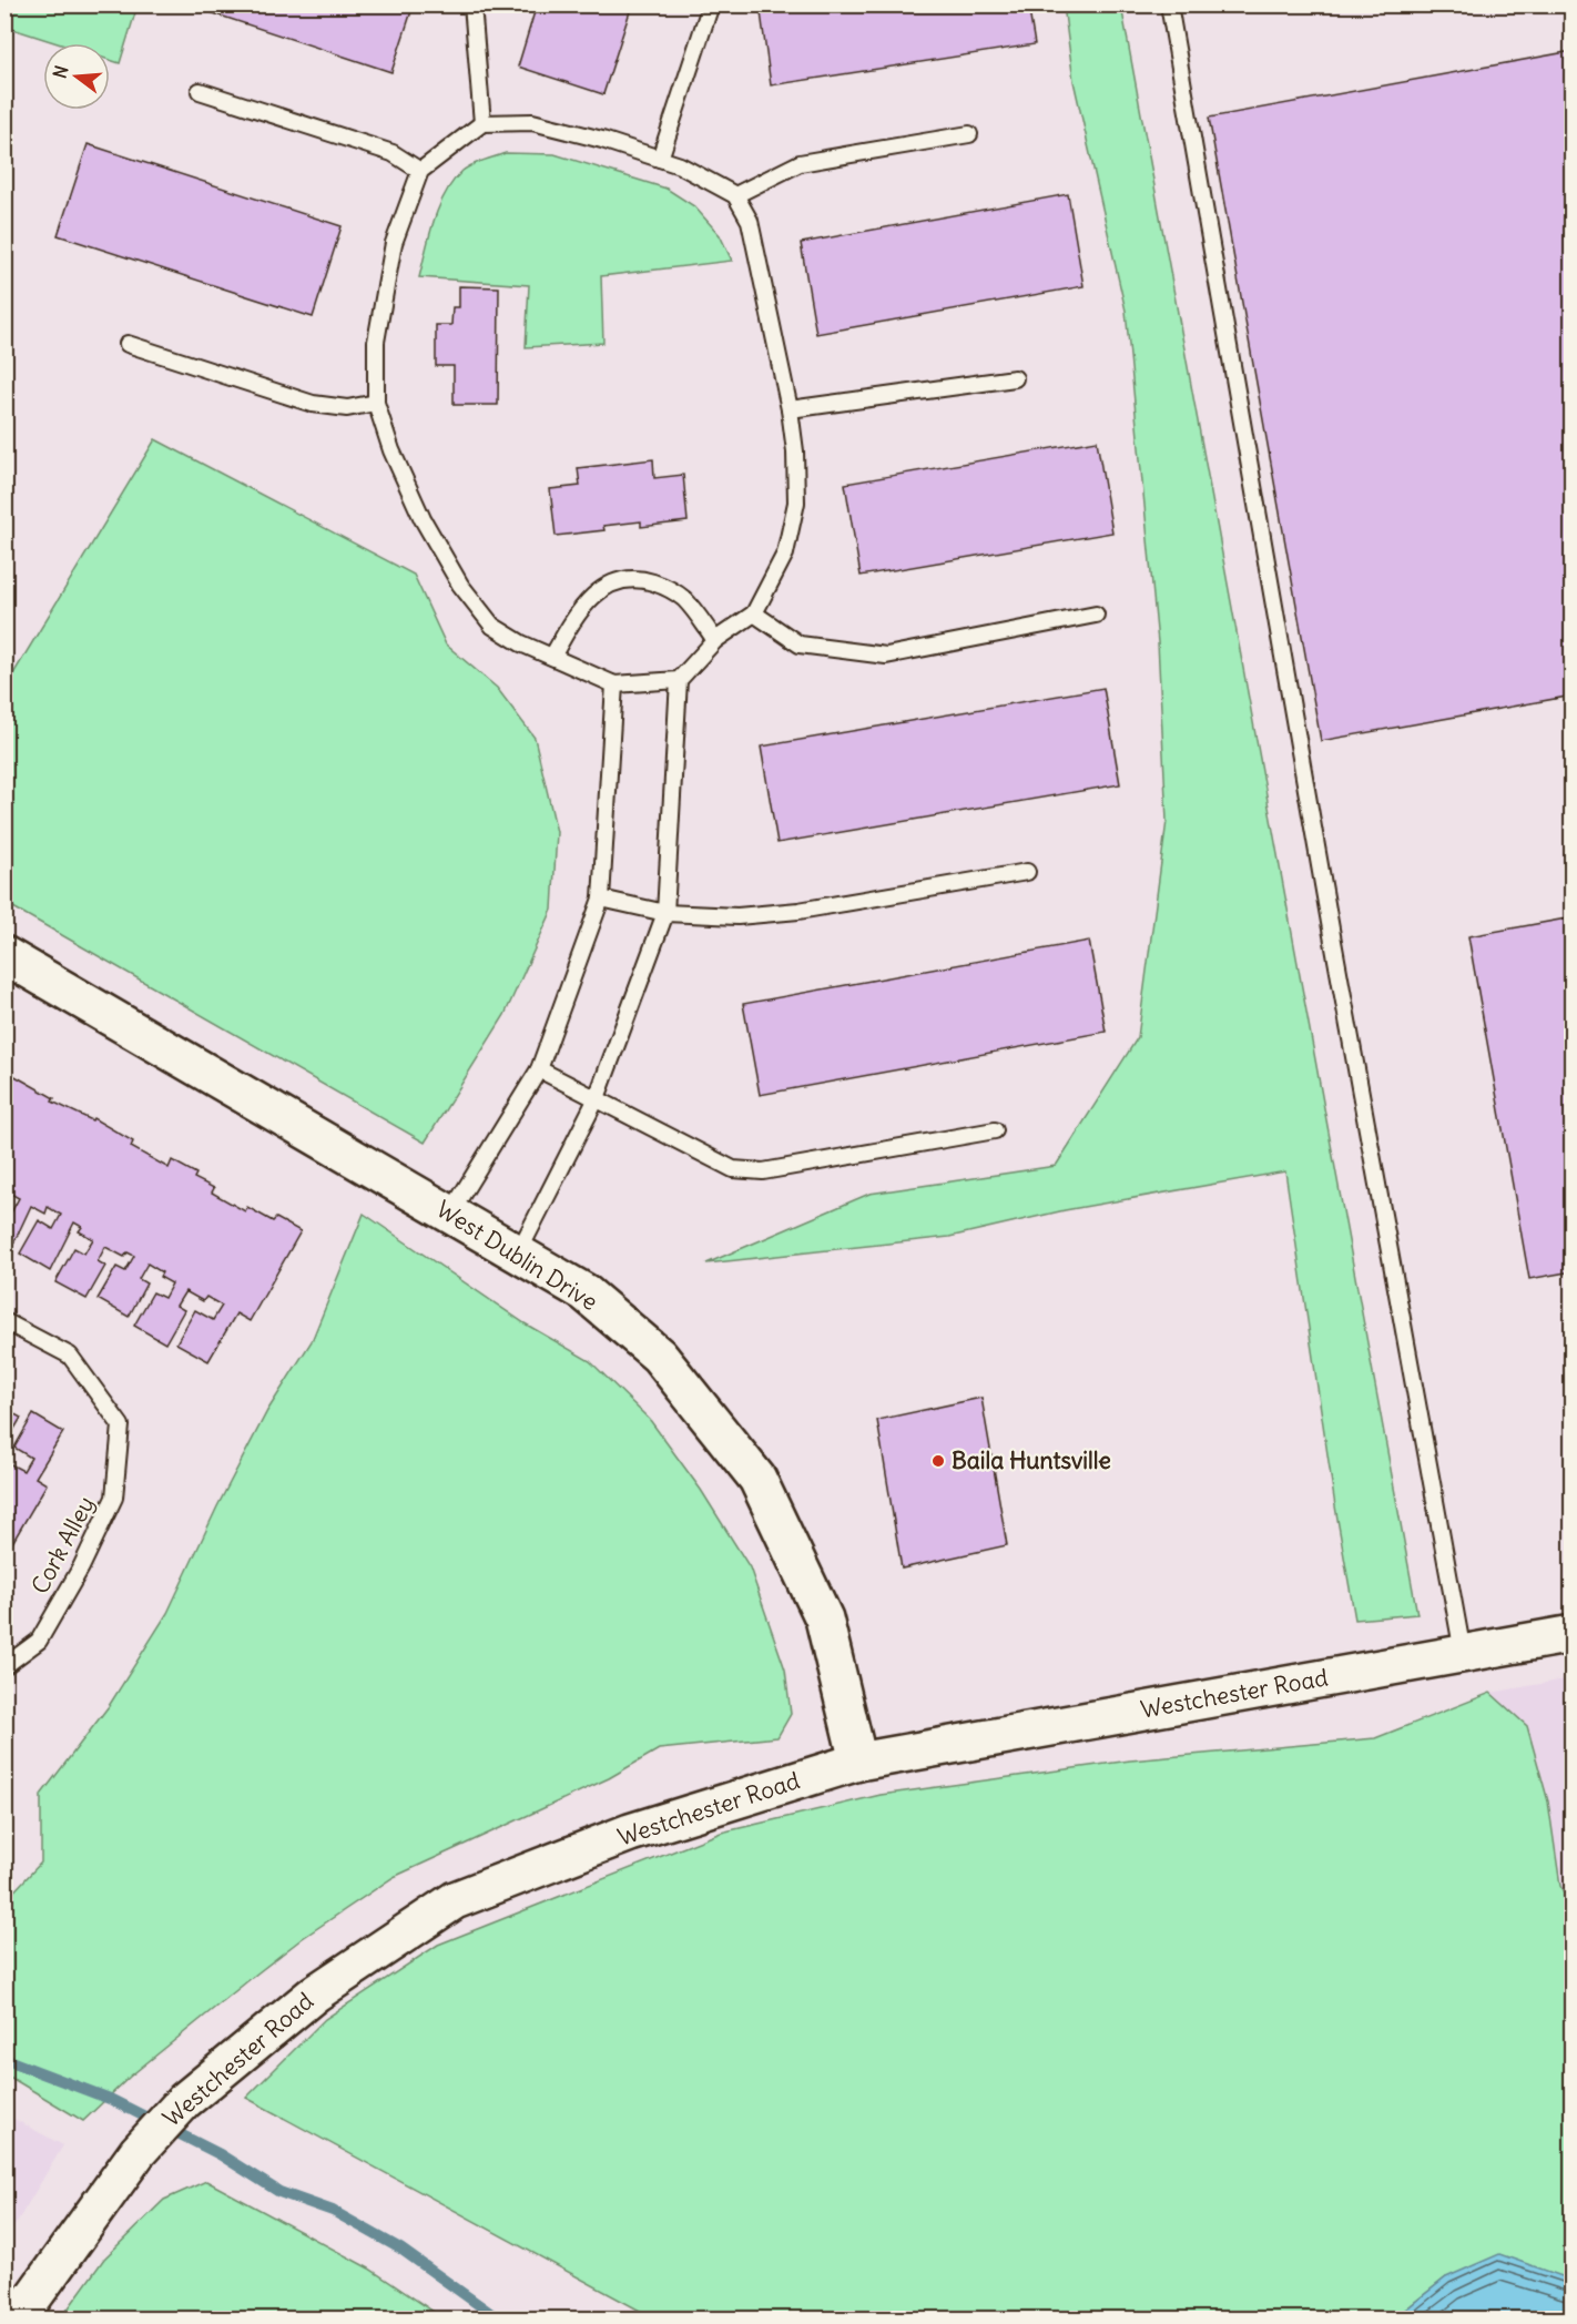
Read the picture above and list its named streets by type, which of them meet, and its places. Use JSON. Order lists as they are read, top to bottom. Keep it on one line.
{"streets":{"street":["West Dublin Drive","Westchester Road"],"lane":["Cork Alley"]},"crossings":[["West Dublin Drive","Westchester Road"]],"places":["Baila Huntsville"],"north":"left"}
